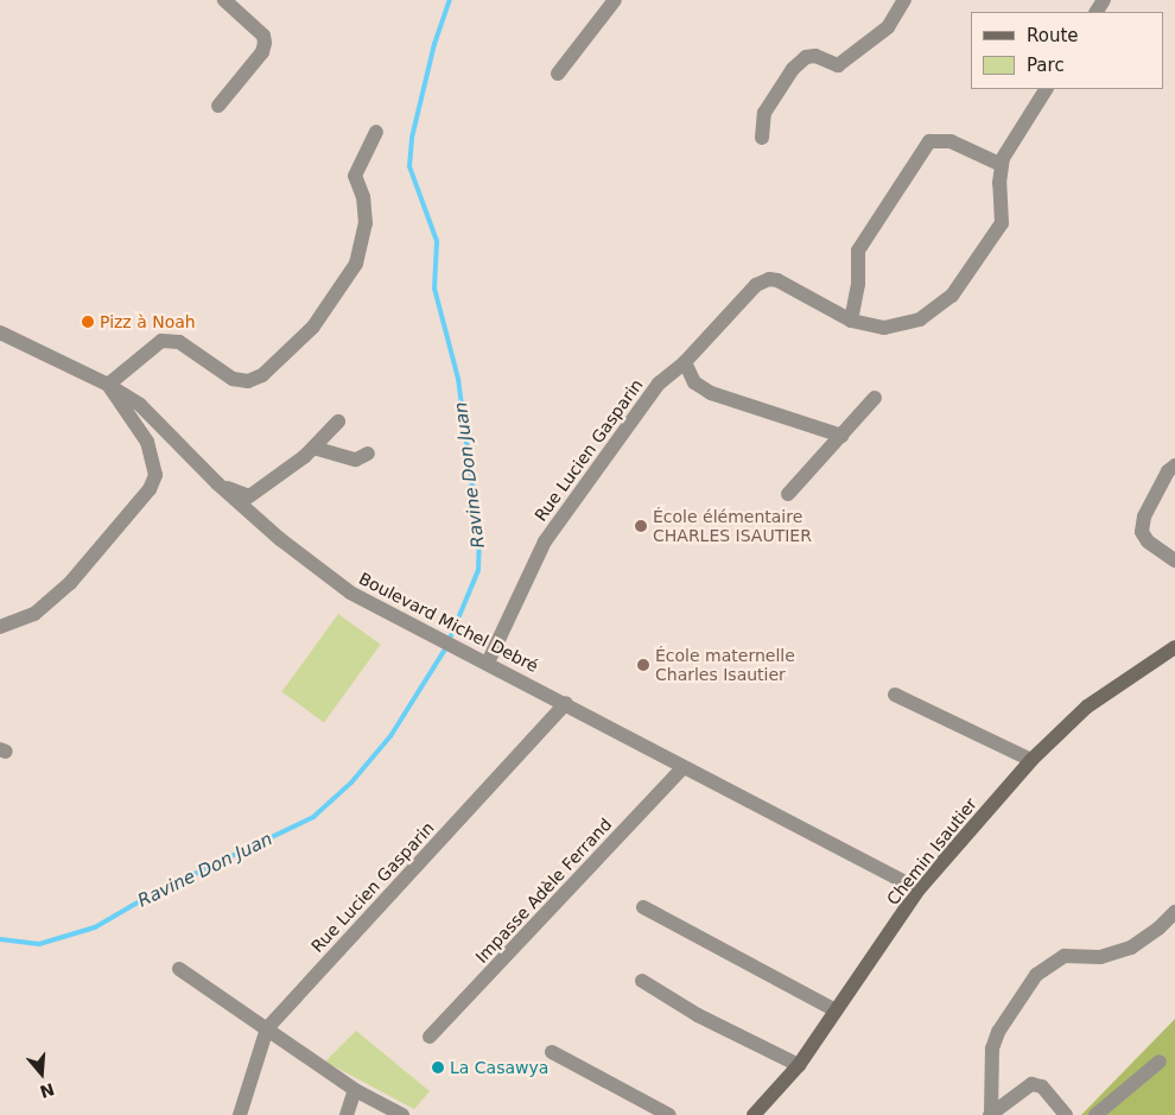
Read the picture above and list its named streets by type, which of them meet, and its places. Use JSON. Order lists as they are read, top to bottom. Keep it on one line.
{"streets":{"main road":["Chemin Isautier"],"street":["Rue Lucien Gasparin","Boulevard Michel Debré","Impasse Adèle Ferrand"]},"crossings":[["Rue Lucien Gasparin","Boulevard Michel Debré"],["Boulevard Michel Debré","Chemin Isautier"],["Boulevard Michel Debré","Impasse Adèle Ferrand"]],"water":["Ravine Don Juan"],"places":["Pizz à Noah","École élémentaire CHARLES ISAUTIER","École maternelle Charles Isautier","La Casawya"],"legend":["Route","Parc"],"north":"bottom"}
